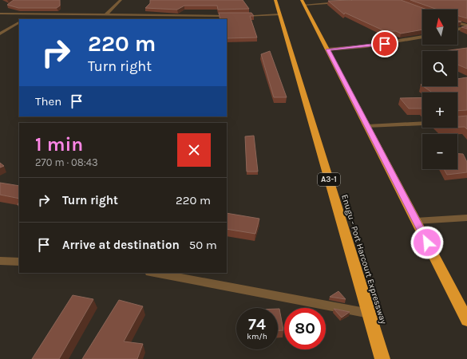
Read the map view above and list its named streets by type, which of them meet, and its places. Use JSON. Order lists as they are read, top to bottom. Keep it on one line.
{"streets":{"highway":["A3-1","Enugu - Port Harcourt Expressway"]},"north":"top","page":{"map_buttons":["+","−"],"turn":["220 m","Turn right"],"then":"Then","heading":["1 min","270 m · 08:43"],"list":[{"name":"Turn right","value":"220 m"},{"name":"Arrive at destination","value":"50 m"}],"speed":"74 km/h","limit":"80"}}
